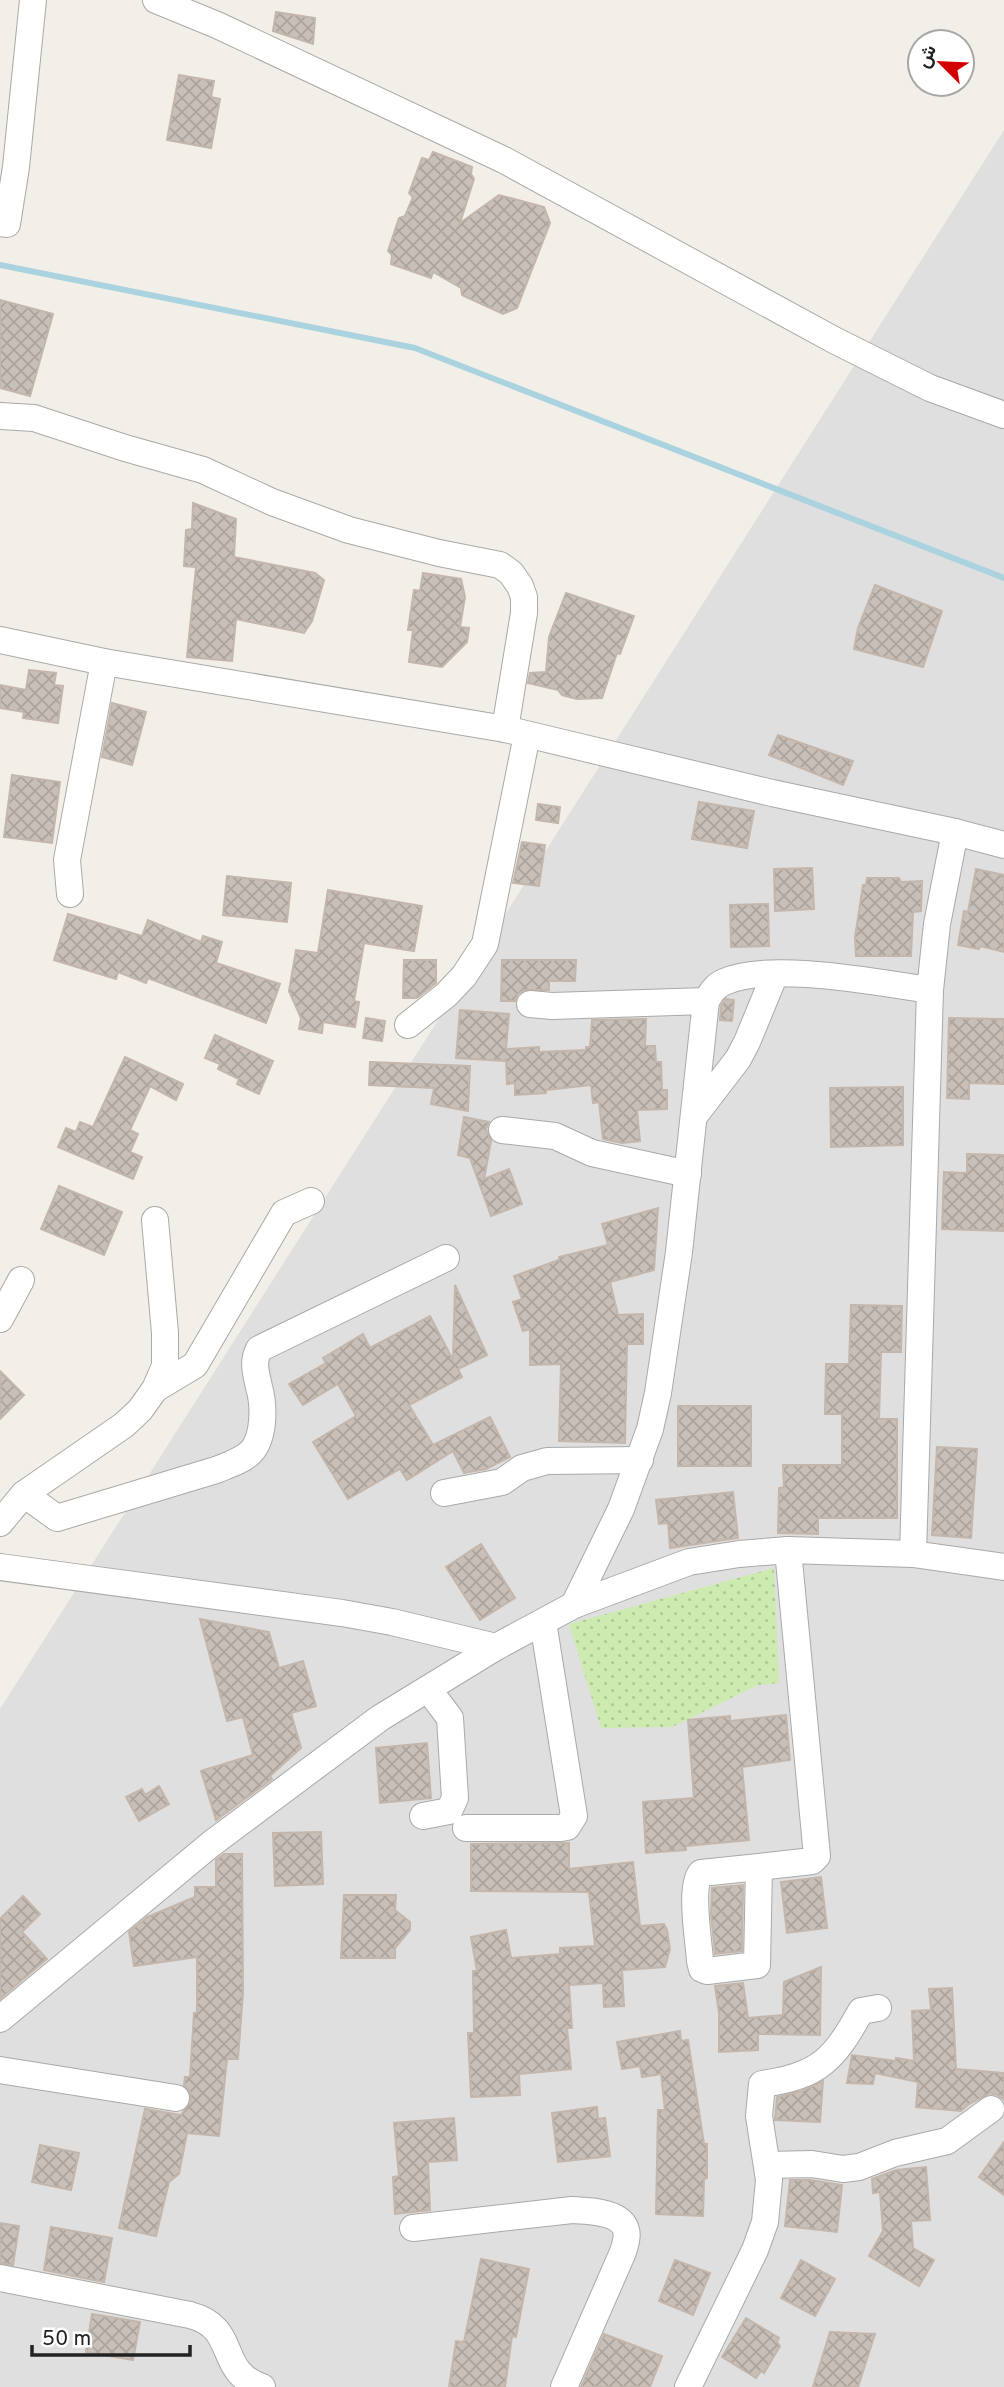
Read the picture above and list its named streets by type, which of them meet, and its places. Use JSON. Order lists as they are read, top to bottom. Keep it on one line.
{"scale_bar":"50 m","north":"top left"}
